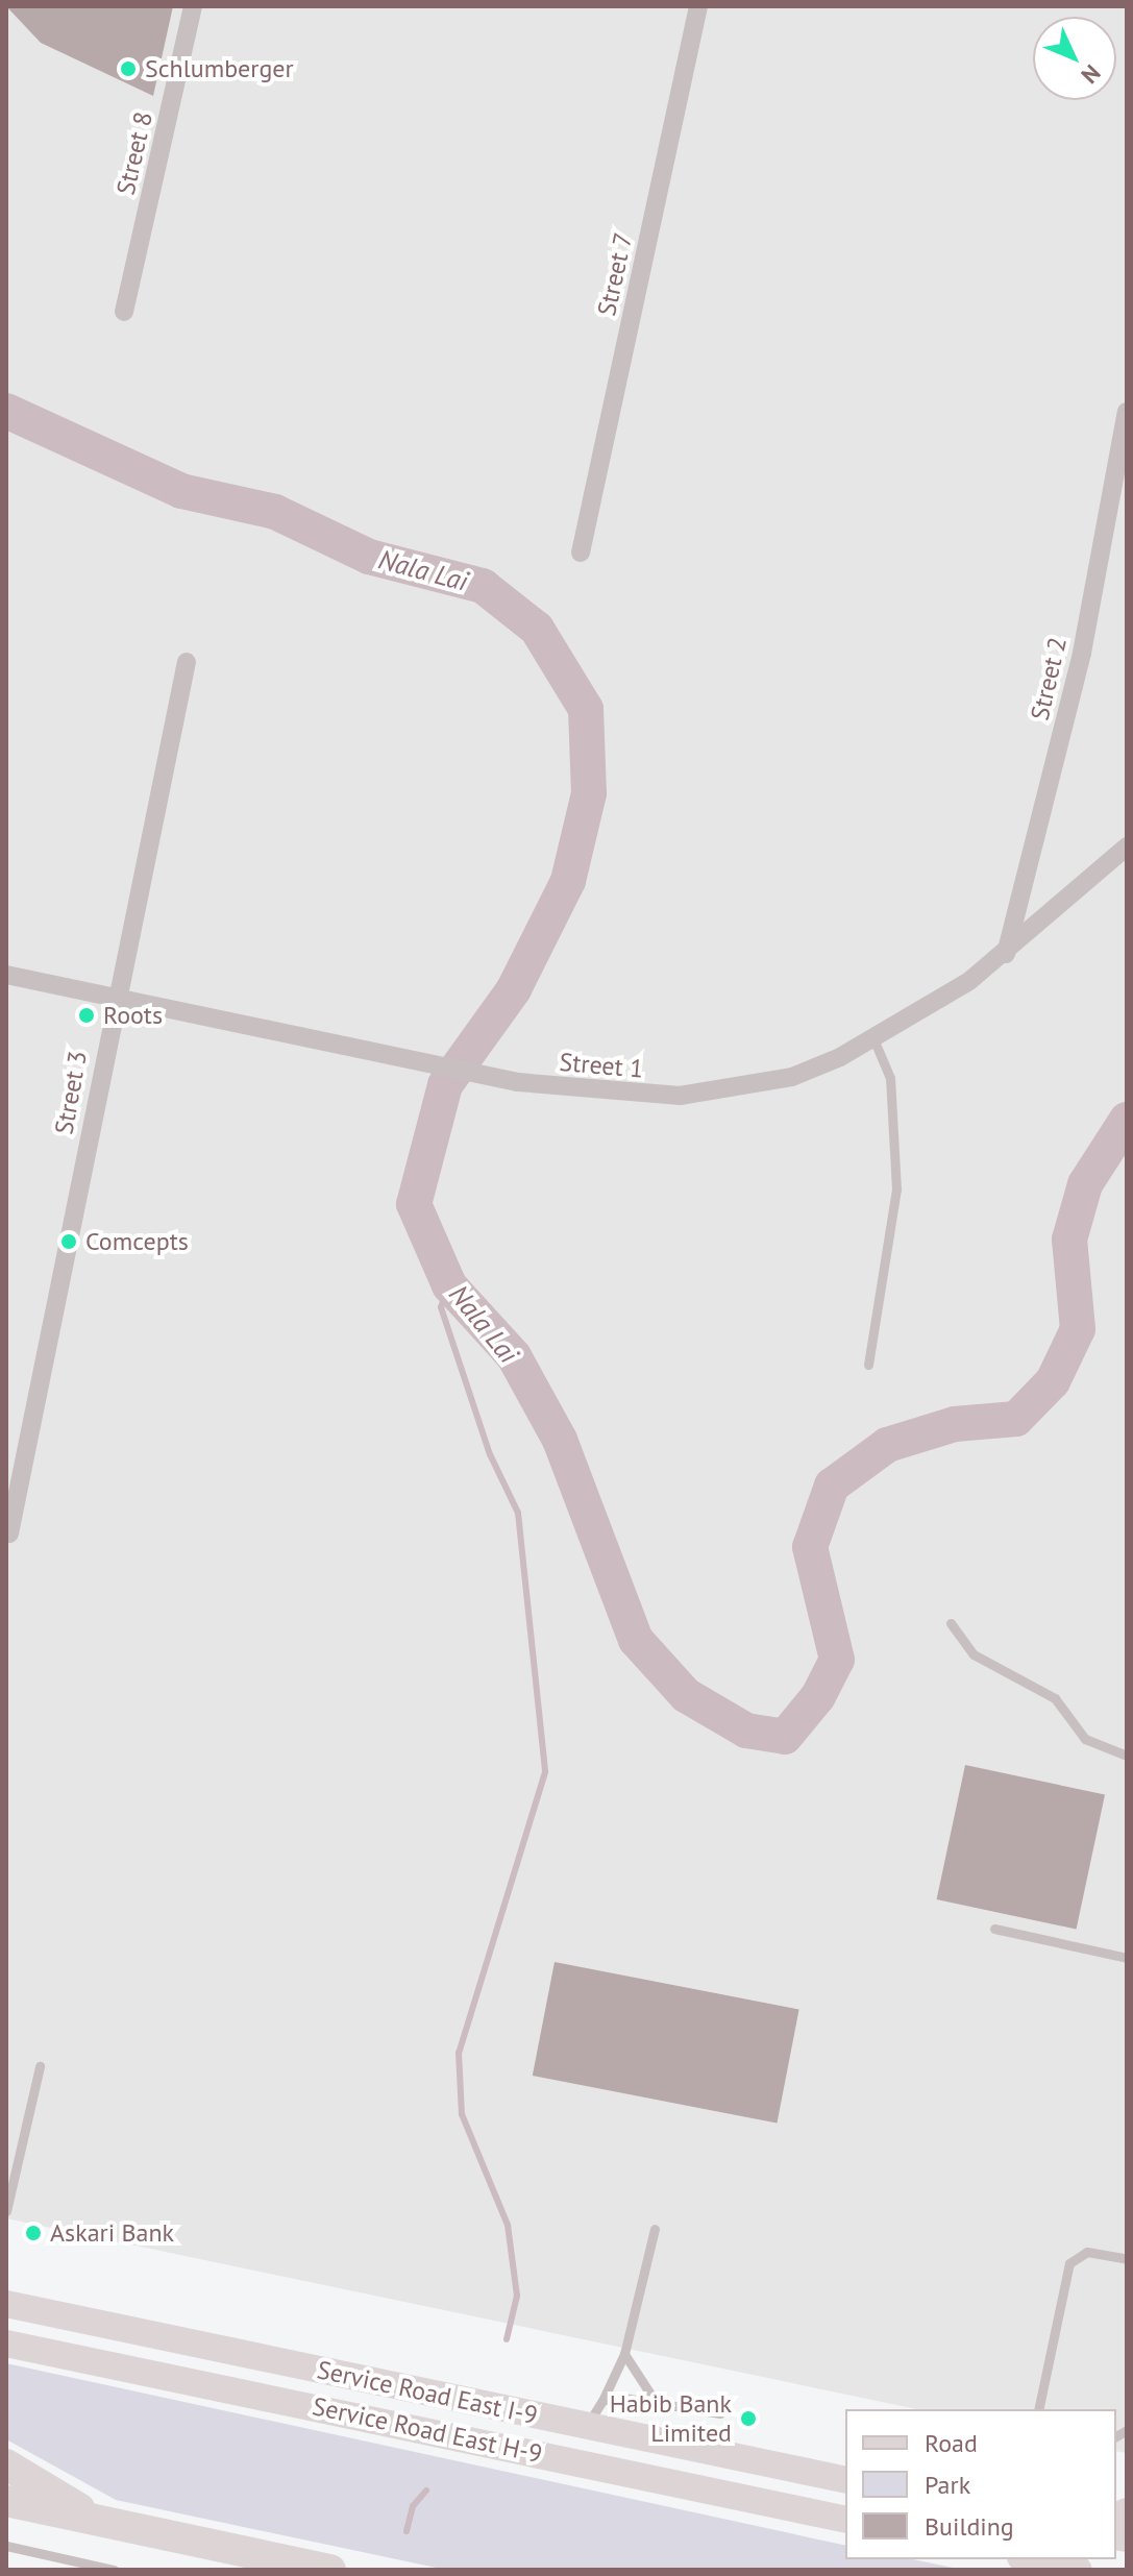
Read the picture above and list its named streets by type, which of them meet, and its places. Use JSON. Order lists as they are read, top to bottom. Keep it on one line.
{"streets":{"main road":["Service Road East I-9","Service Road East H-9"],"street":["Street 8","Street 7","Street 2","Street 1","Street 3"]},"crossings":[["Street 2","Street 1"],["Street 1","Street 3"]],"water":["Nala Lai"],"places":["Schlumberger","Roots","Comcepts","Askari Bank","Habib Bank Limited"],"legend":["Road","Park","Building"],"north":"bottom right"}
